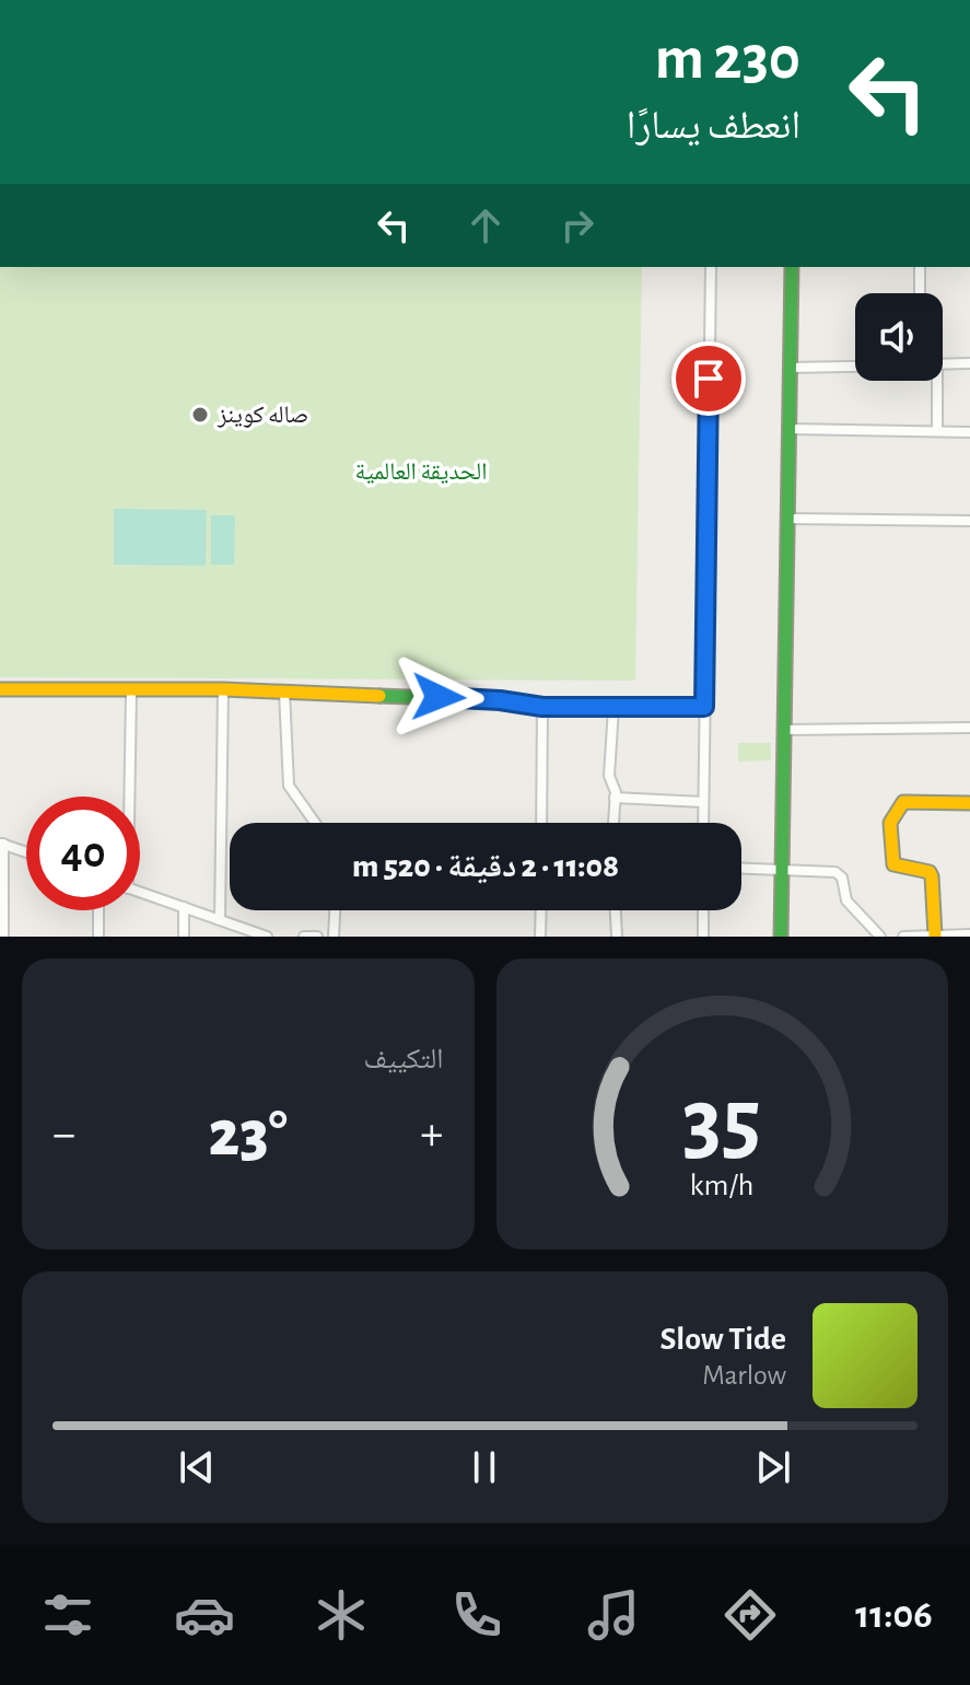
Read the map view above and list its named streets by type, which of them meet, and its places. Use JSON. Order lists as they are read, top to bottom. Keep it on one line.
{"parks":["الحديقة العالمية"],"places":["صاله كوينز"],"page":{"turn":["230 m","انعطف يسارًا"],"limit":"40","trip":"11:08 · 2 دقيقة · 520 m","tile":"التكييف","heat":["−","23°","+"],"song":["Slow Tide","Marlow"],"tabs":"11:06","gauge":["35","km/h"]}}
